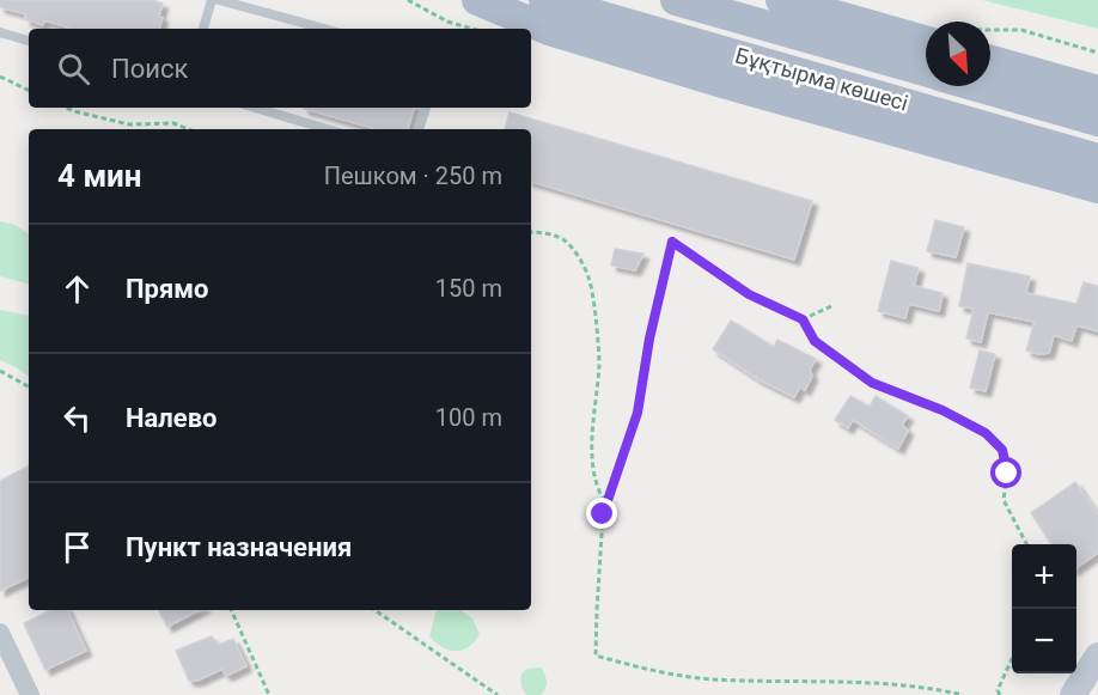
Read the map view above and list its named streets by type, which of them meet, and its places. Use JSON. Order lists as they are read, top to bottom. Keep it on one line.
{"streets":{"main road":["Бұқтырма көшесі"]},"north":"bottom right","page":{"search":"Поиск","heading":["4 мин","Пешком · 250 m"],"list":[["Прямо","150 m"],["Налево","100 m"],"Пункт назначения"],"map_buttons":["+","−"]}}
